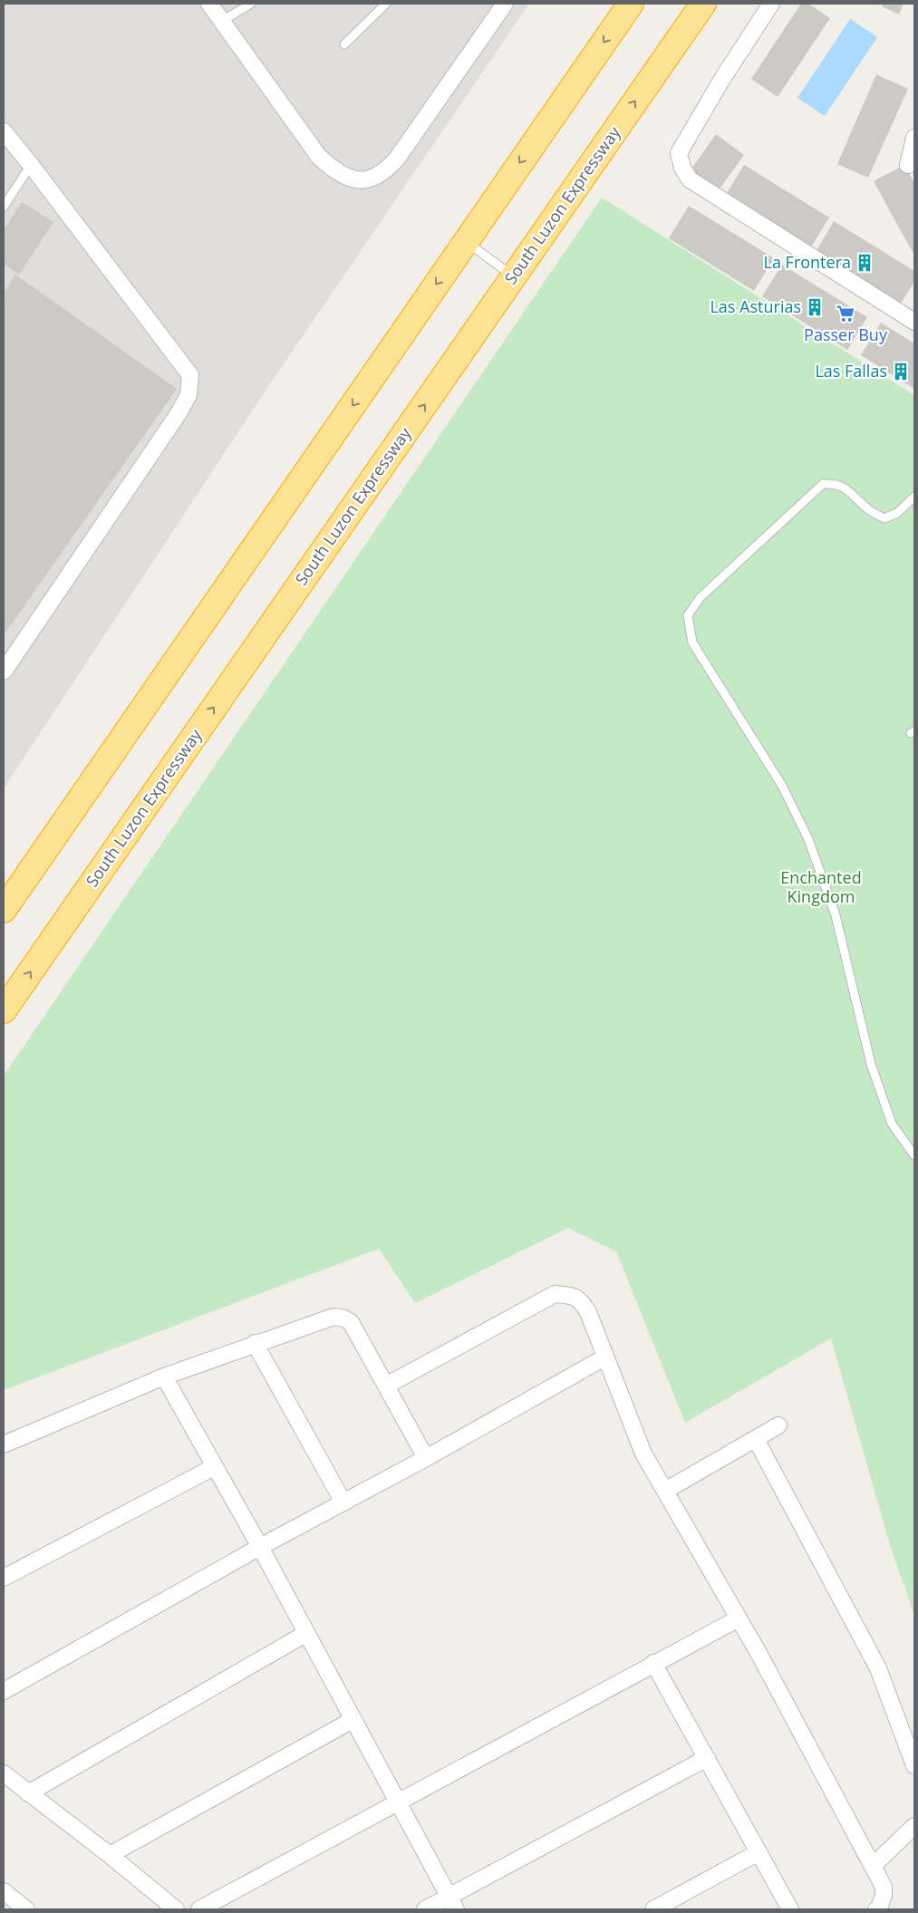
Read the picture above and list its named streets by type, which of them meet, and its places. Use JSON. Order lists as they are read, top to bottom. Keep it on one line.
{"streets":{"highway":["South Luzon Expressway"]},"parks":["Enchanted Kingdom"],"places":{"building":["La Frontera","Las Asturias","Las Fallas"],"supermarket":["Passer Buy"]}}
